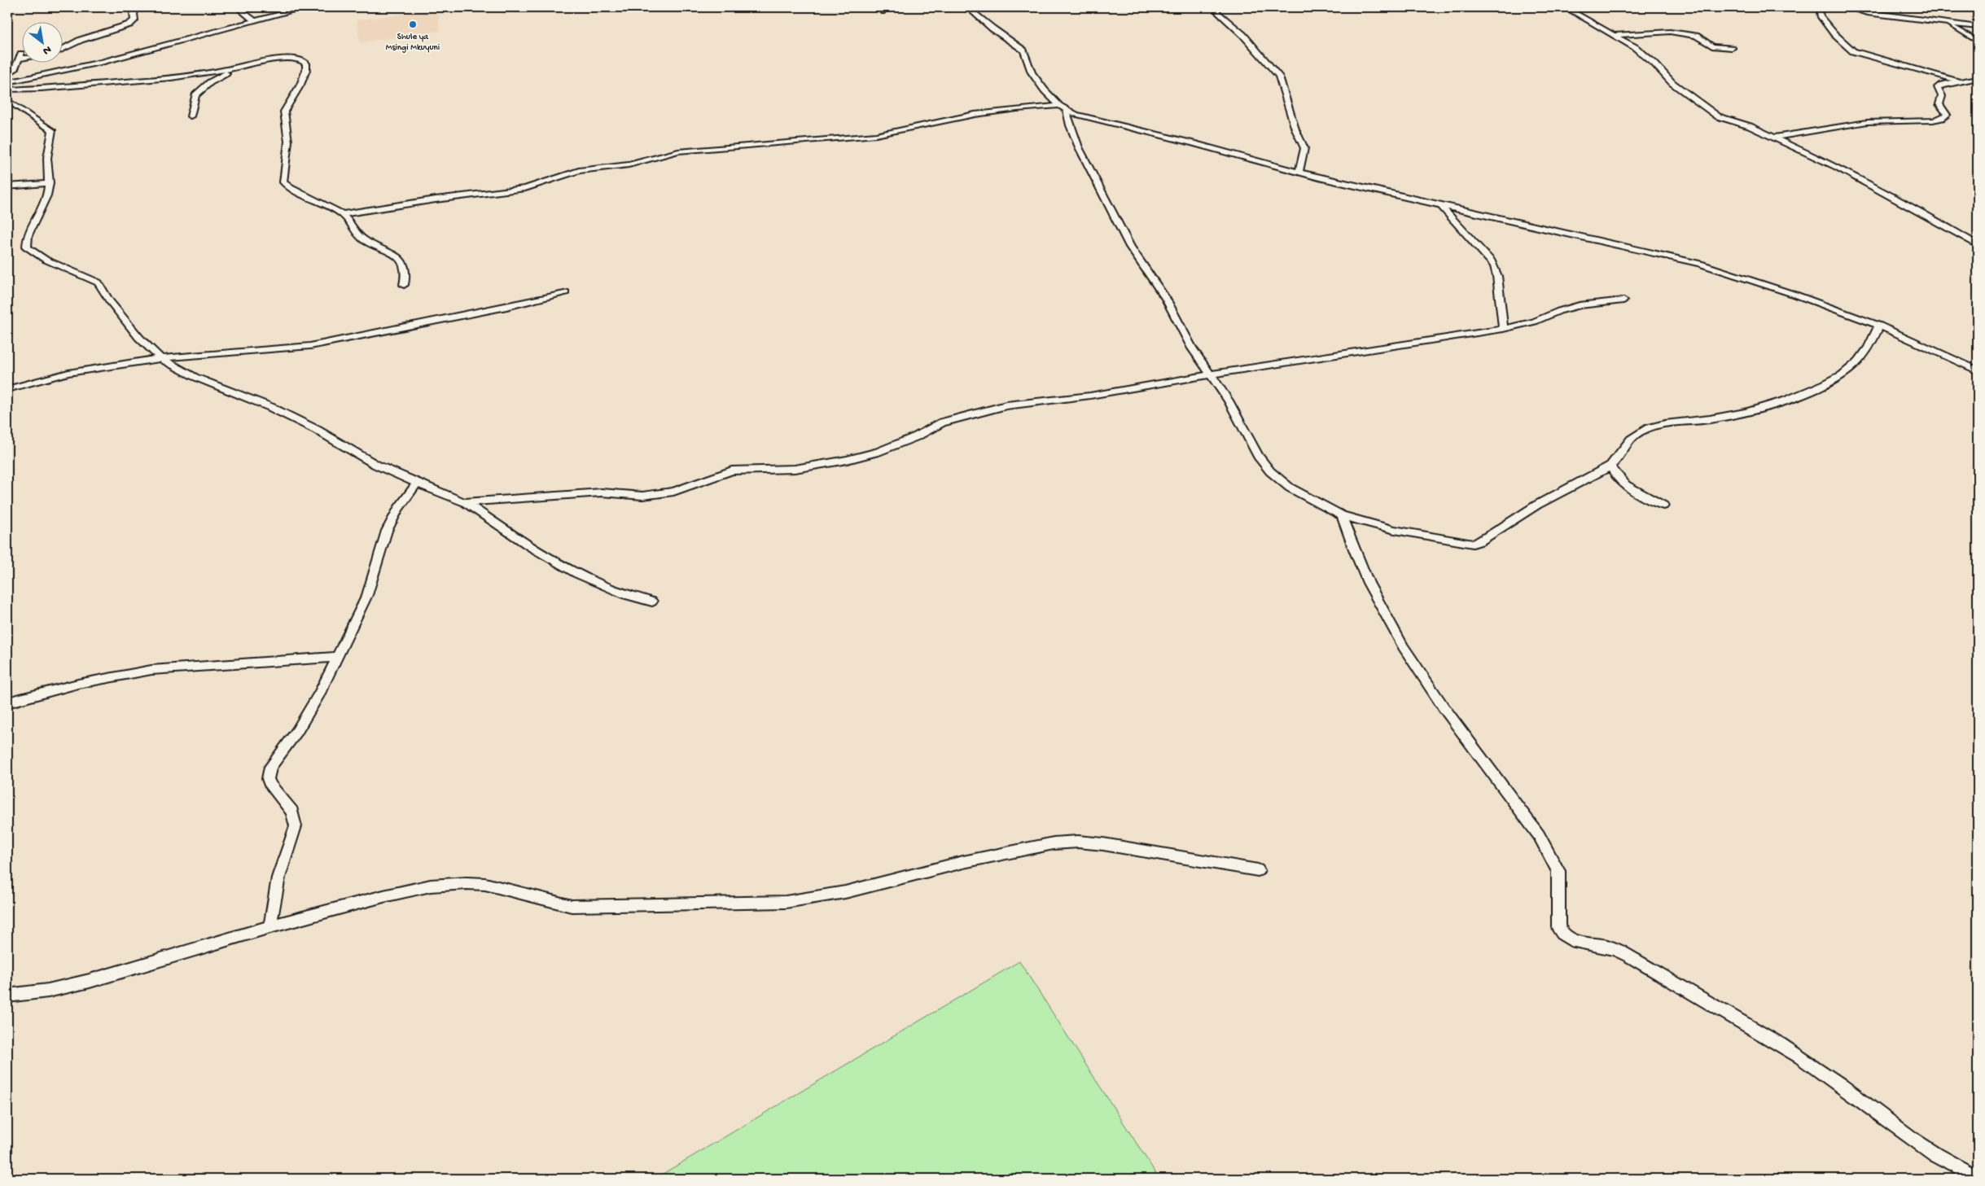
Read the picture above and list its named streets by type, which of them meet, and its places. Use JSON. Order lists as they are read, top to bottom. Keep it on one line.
{"places":["Shule ya Msingi Mkuyuni"],"north":"bottom right"}
